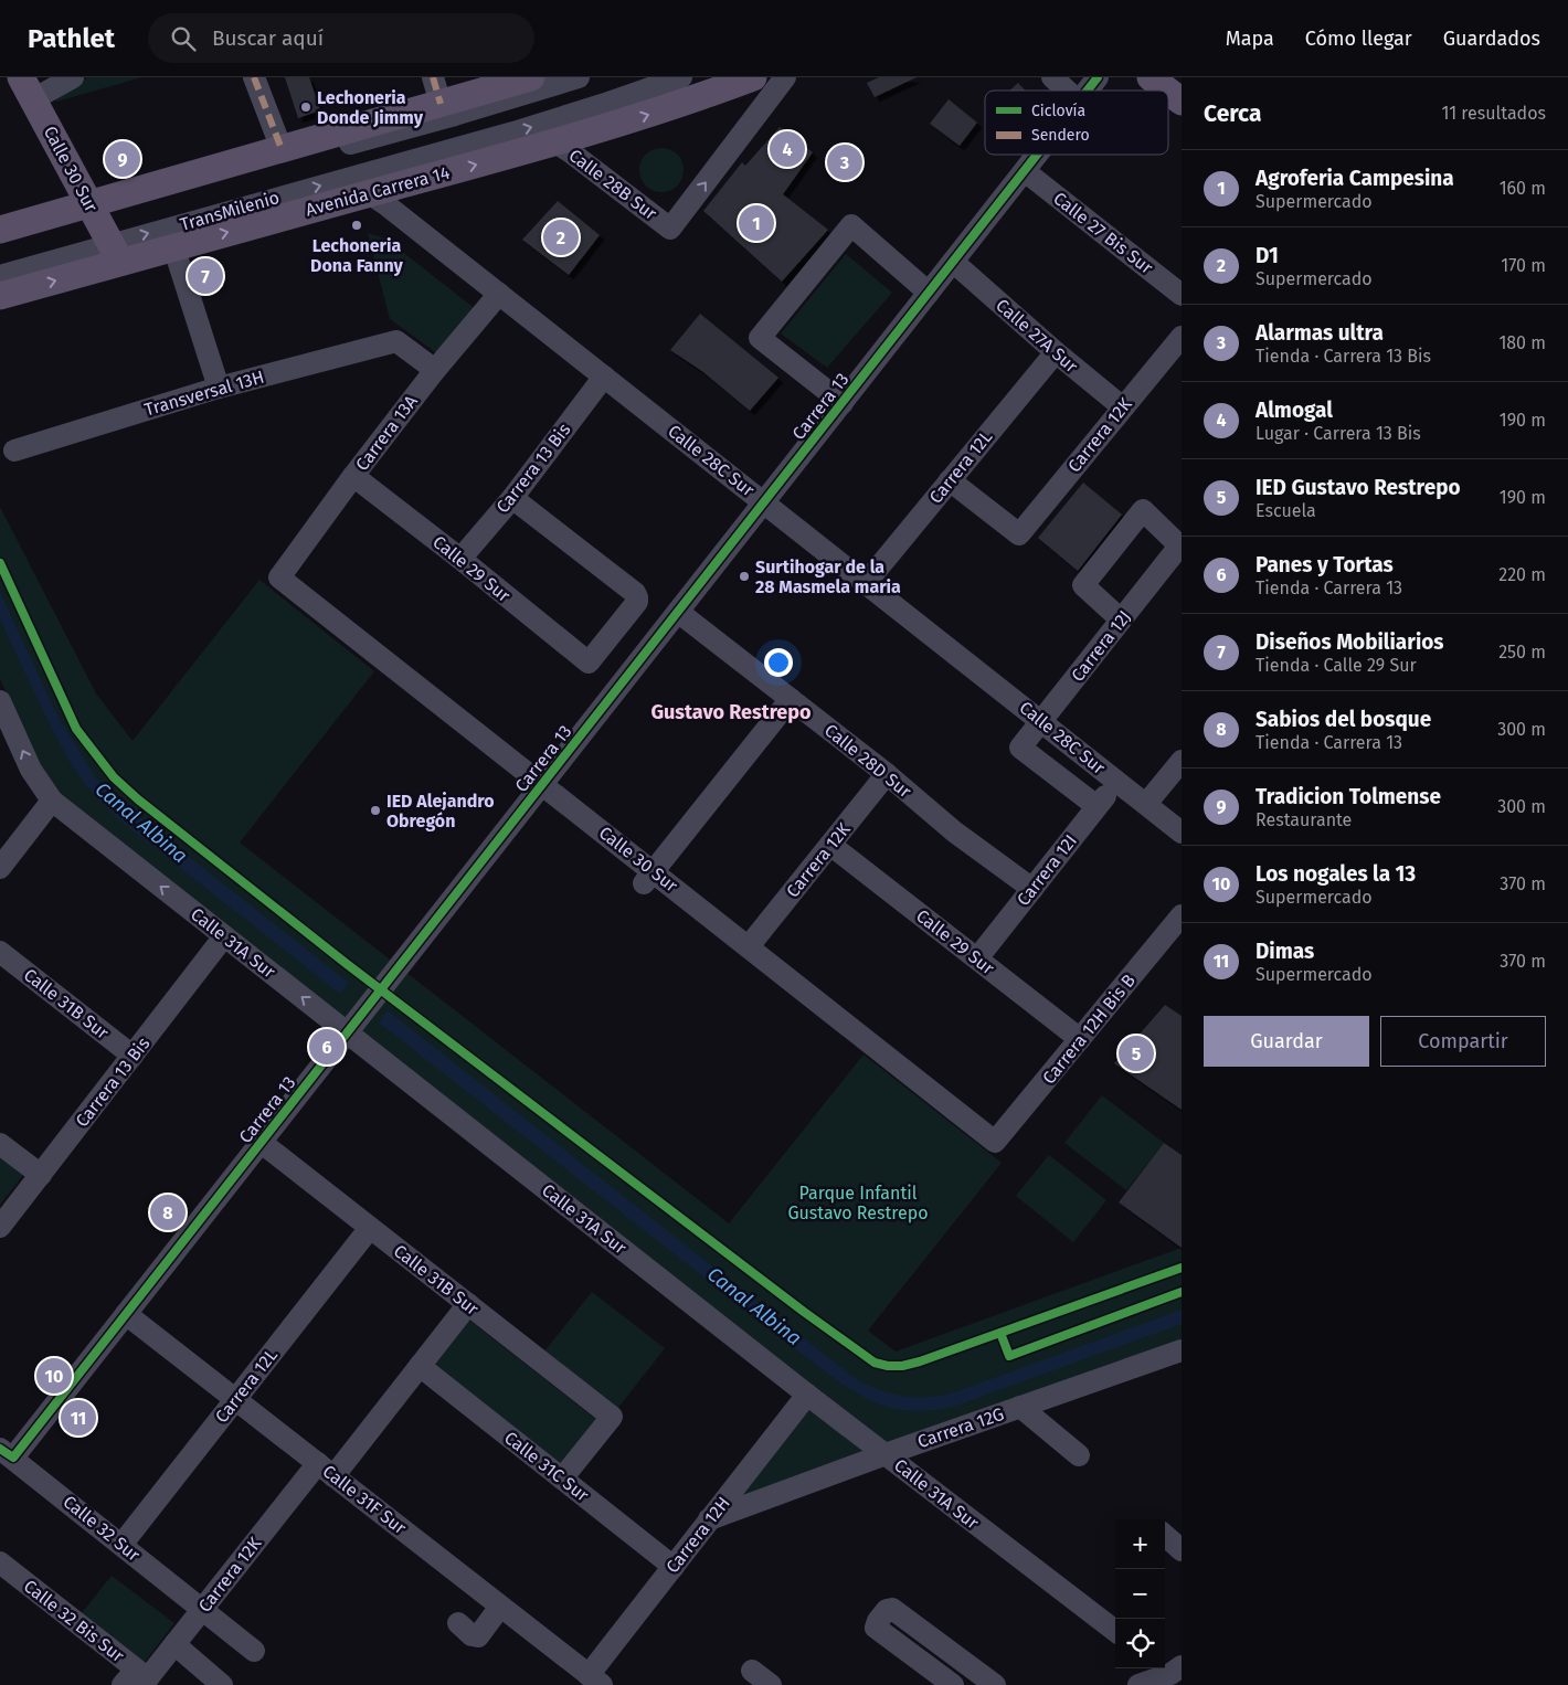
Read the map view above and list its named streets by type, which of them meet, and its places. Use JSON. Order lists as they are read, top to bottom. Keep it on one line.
{"streets":{"main road":["Calle 30 Sur","Avenida Carrera 14"],"street":["Calle 28B Sur","TransMilenio","Calle 27 Bis Sur","Calle 27A Sur","Transversal 13H","Carrera 13","Carrera 13A","Carrera 12K","Calle 28C Sur","Carrera 12L","Carrera 13 Bis","Calle 29 Sur","Carrera 12J","Calle 28D Sur","Carrera 12I","Calle 31A Sur","Calle 31B Sur","Carrera 12H Bis B","Carrera 12G","Calle 31C Sur","Calle 31F Sur","Calle 32 Sur","Carrera 12H","Calle 32 Bis Sur"]},"crossings":[["Calle 30 Sur","Avenida Carrera 14"],["Calle 30 Sur","TransMilenio"],["Calle 30 Sur","Carrera 13"],["Calle 30 Sur","Carrera 13A"],["Calle 30 Sur","Carrera 12K"],["Calle 30 Sur","Carrera 12H Bis B"],["Calle 28B Sur","Avenida Carrera 14"],["Avenida Carrera 14","TransMilenio"],["Avenida Carrera 14","Calle 28C Sur"],["Calle 27 Bis Sur","Carrera 13"],["Calle 27A Sur","Carrera 13"],["Calle 27A Sur","Carrera 12K"],["Calle 27A Sur","Carrera 12L"],["Transversal 13H","Carrera 13A"],["Carrera 13","Calle 28C Sur"],["Carrera 13","Calle 28D Sur"],["Carrera 13","Calle 31A Sur"],["Carrera 13","Calle 31B Sur"],["Carrera 13","Calle 31F Sur"],["Carrera 13","Calle 32 Sur"],["Carrera 13A","Calle 28C Sur"],["Carrera 13A","Calle 29 Sur"],["Carrera 12K","Carrera 12L"],["Carrera 12K","Calle 29 Sur"],["Carrera 12K","Calle 28D Sur"],["Carrera 12K","Calle 31B Sur"],["Carrera 12K","Calle 31C Sur"],["Carrera 12K","Calle 31F Sur"],["Carrera 12K","Calle 32 Sur"],["Carrera 12K","Calle 32 Bis Sur"],["Calle 28C Sur","Carrera 12L"],["Calle 28C Sur","Carrera 13 Bis"],["Calle 28C Sur","Carrera 12J"],["Calle 28C Sur","Carrera 12I"],["Carrera 12L","Calle 31B Sur"],["Carrera 12L","Calle 31F Sur"],["Carrera 12L","Calle 32 Sur"],["Carrera 13 Bis","Calle 29 Sur"],["Carrera 13 Bis","Calle 31A Sur"],["Carrera 13 Bis","Calle 31B Sur"],["Calle 29 Sur","Carrera 12I"],["Calle 29 Sur","Carrera 12H Bis B"],["Carrera 12J","Carrera 12I"],["Calle 28D Sur","Carrera 12I"],["Calle 31A Sur","Carrera 12G"],["Calle 31A Sur","Carrera 12H"],["Calle 31B Sur","Calle 31C Sur"],["Carrera 12G","Carrera 12H"],["Calle 31C Sur","Carrera 12H"],["Calle 31F Sur","Carrera 12H"]],"districts":["Gustavo Restrepo"],"water":["Canal Albina"],"parks":["Parque Infantil Gustavo Restrepo"],"places":["Lechoneria Donde Jimmy","Lechoneria Dona Fanny","Surtihogar de la 28 Masmela maria","IED Alejandro Obregón"],"legend":["Ciclovía","Sendero"],"page":{"header":"Pathlet","search":"Buscar aquí","nav":["Mapa","Cómo llegar","Guardados"],"heading":["Cerca","11 resultados"],"pins":["4","9","3","1","2","7","6","5","8","10","11"],"list":[{"mark":"1","name":"Agroferia Campesina","note":"Supermercado","value":"160 m"},{"mark":"2","name":"D1","note":"Supermercado","value":"170 m"},{"mark":"3","name":"Alarmas ultra","note":"Tienda · Carrera 13 Bis","value":"180 m"},{"mark":"4","name":"Almogal","note":"Lugar · Carrera 13 Bis","value":"190 m"},{"mark":"5","name":"IED Gustavo Restrepo","note":"Escuela","value":"190 m"},{"mark":"6","name":"Panes y Tortas","note":"Tienda · Carrera 13","value":"220 m"},{"mark":"7","name":"Diseños Mobiliarios","note":"Tienda · Calle 29 Sur","value":"250 m"},{"mark":"8","name":"Sabios del bosque","note":"Tienda · Carrera 13","value":"300 m"},{"mark":"9","name":"Tradicion Tolmense","note":"Restaurante","value":"300 m"},{"mark":"10","name":"Los nogales la 13","note":"Supermercado","value":"370 m"},{"mark":"11","name":"Dimas","note":"Supermercado","value":"370 m"}],"buttons":["Guardar","Compartir"],"map_buttons":["+","−"]}}
